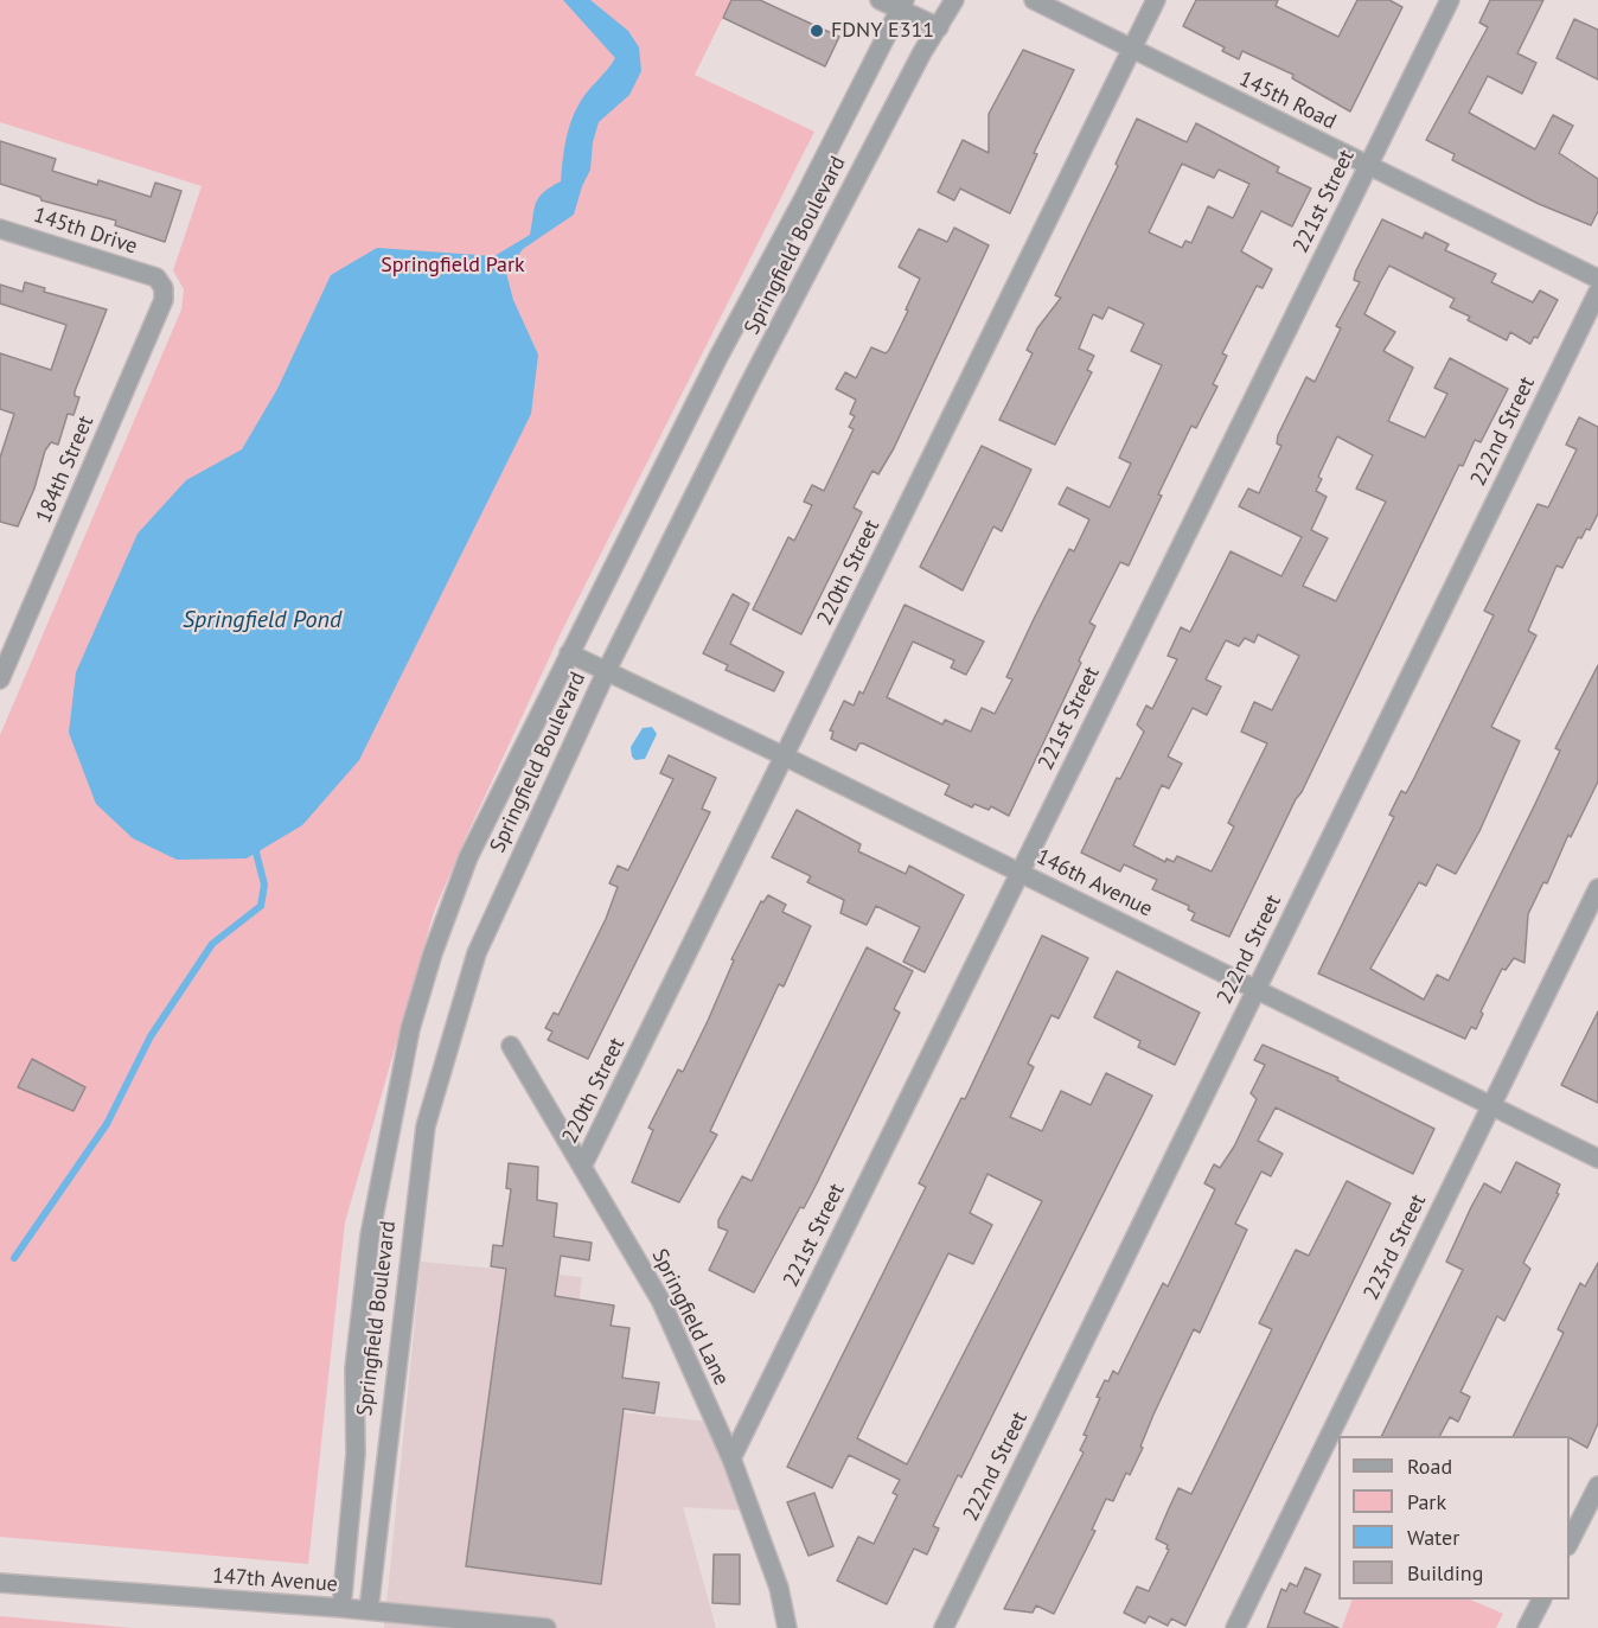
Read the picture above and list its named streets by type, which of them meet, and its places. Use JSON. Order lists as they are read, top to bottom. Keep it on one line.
{"streets":{"street":["145th Road","221st Street","145th Drive","Springfield Boulevard","222nd Street","184th Street","220th Street","146th Avenue","223rd Street","Springfield Lane","147th Avenue"]},"crossings":[["145th Road","221st Street"],["145th Road","220th Street"],["221st Street","146th Avenue"],["221st Street","Springfield Lane"],["145th Drive","184th Street"],["Springfield Boulevard","146th Avenue"],["Springfield Boulevard","147th Avenue"],["222nd Street","146th Avenue"],["220th Street","146th Avenue"],["220th Street","Springfield Lane"],["146th Avenue","223rd Street"]],"water":["Springfield Pond"],"parks":["Springfield Park"],"places":["FDNY E311"],"legend":["Road","Park","Water","Building"]}
